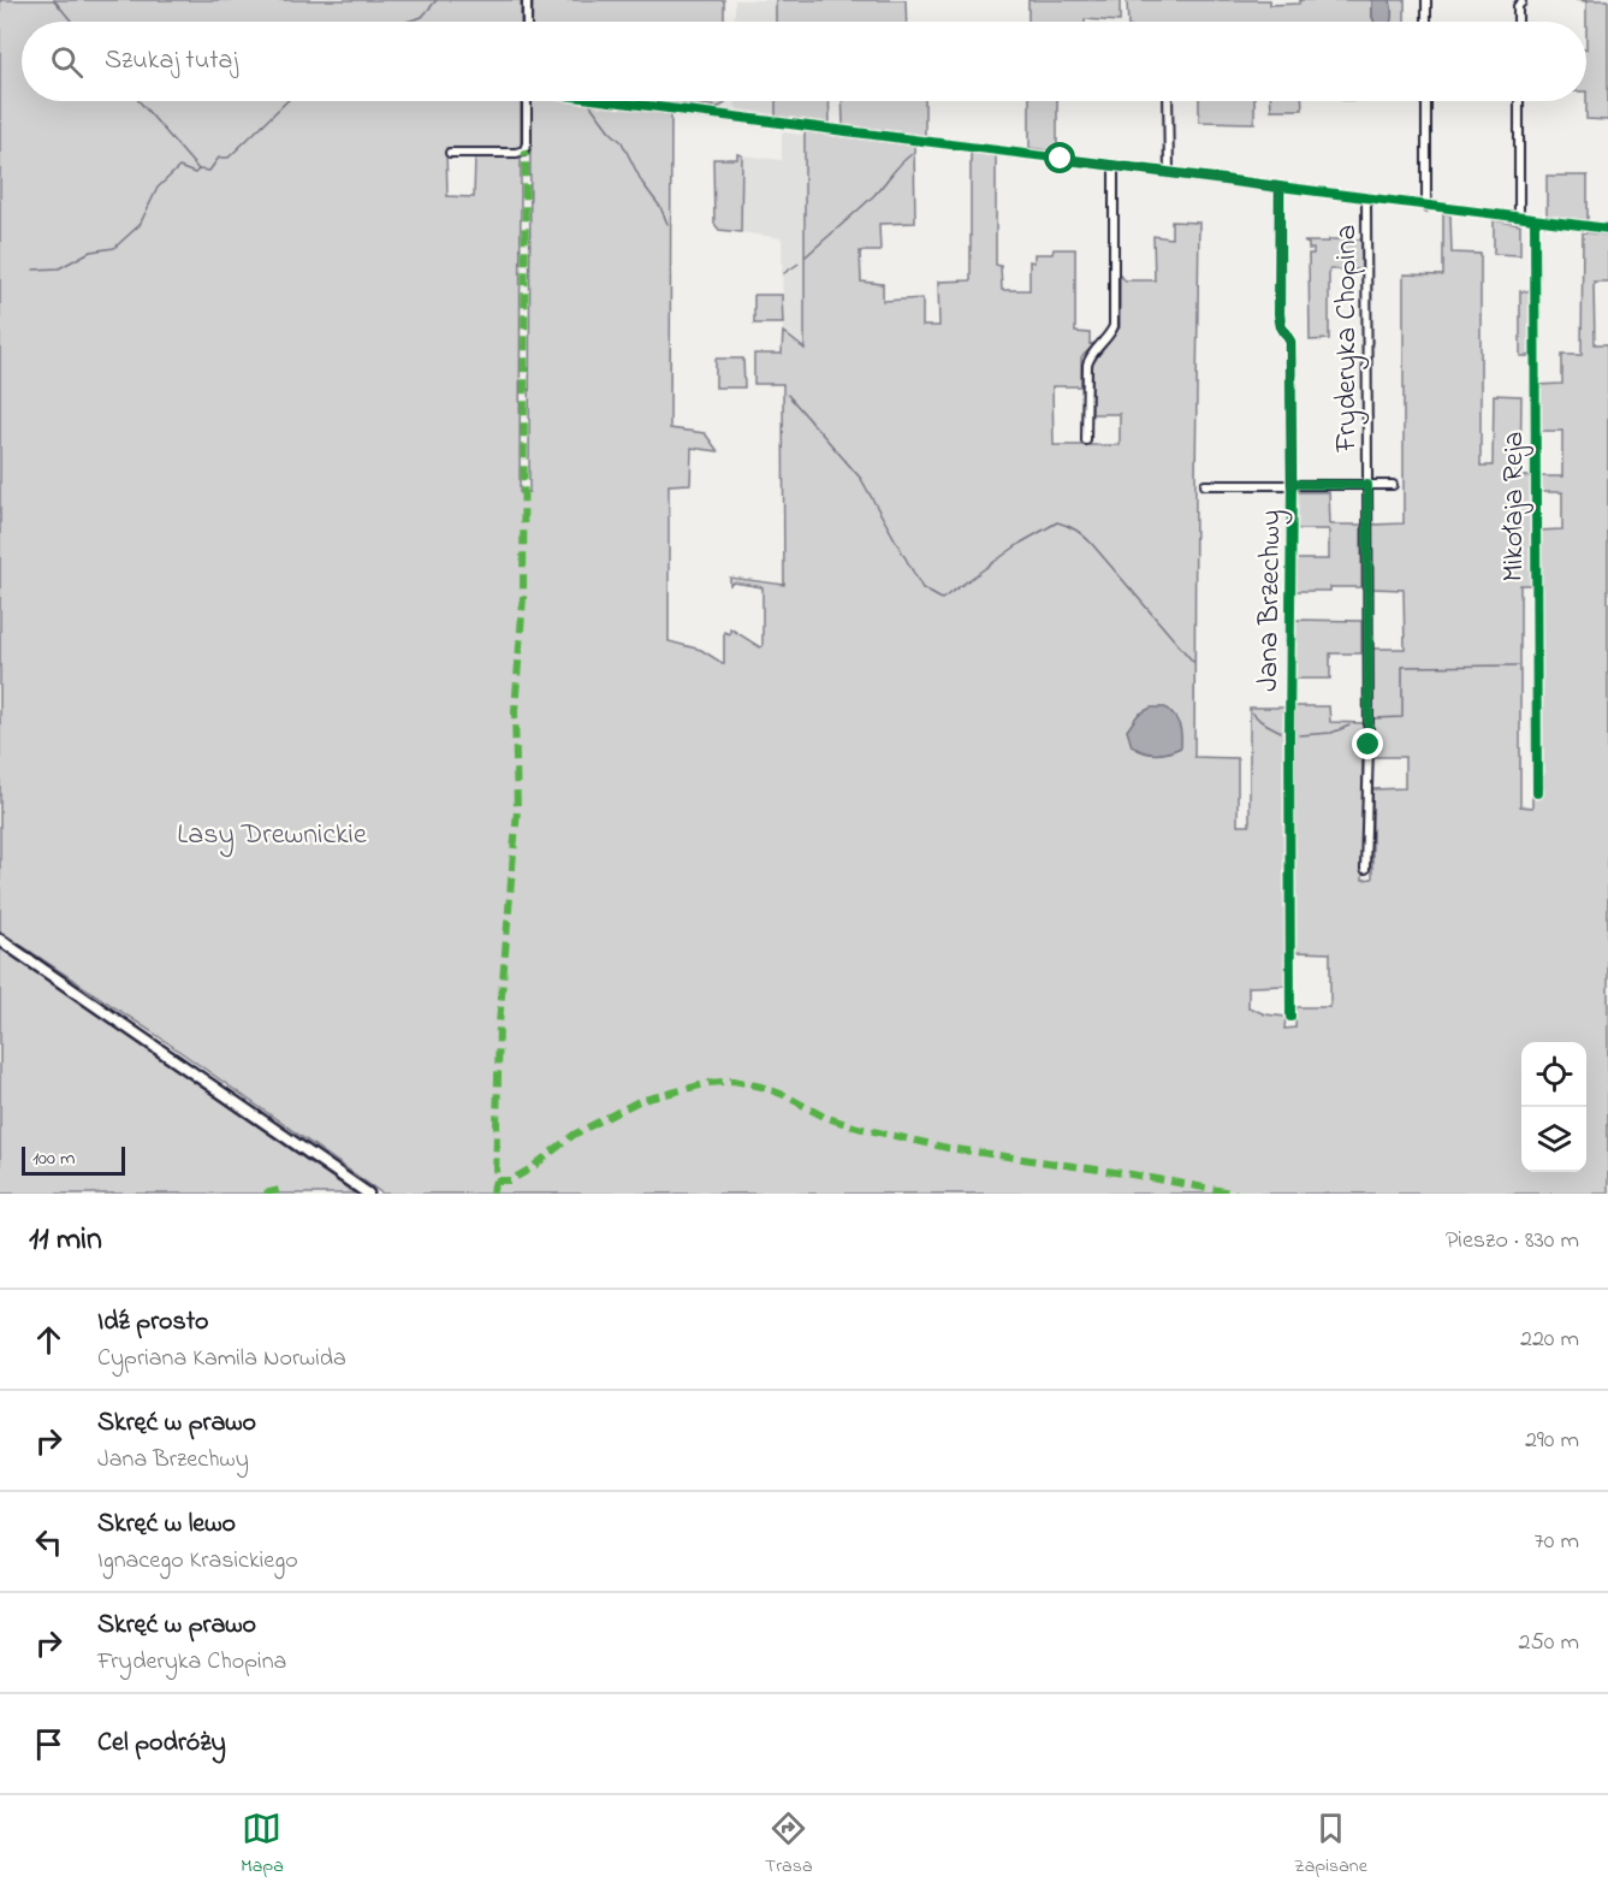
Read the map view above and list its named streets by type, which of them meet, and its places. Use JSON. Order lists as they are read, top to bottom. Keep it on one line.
{"streets":{"street":["Fryderyka Chopina","Mikołaja Reja","Jana Brzechwy"]},"parks":["Lasy Drewnickie"],"scale_bar":"100 m","page":{"search":"Szukaj tutaj","scale":"100 m","heading":["11 min","Pieszo · 830 m"],"list":[["Idź prosto","Cypriana Kamila Norwida","220 m"],["Skręć w prawo","Jana Brzechwy","290 m"],["Skręć w lewo","Ignacego Krasickiego","70 m"],["Skręć w prawo","Fryderyka Chopina","250 m"],"Cel podróży"],"nav":["Mapa","Trasa","Zapisane"]}}
